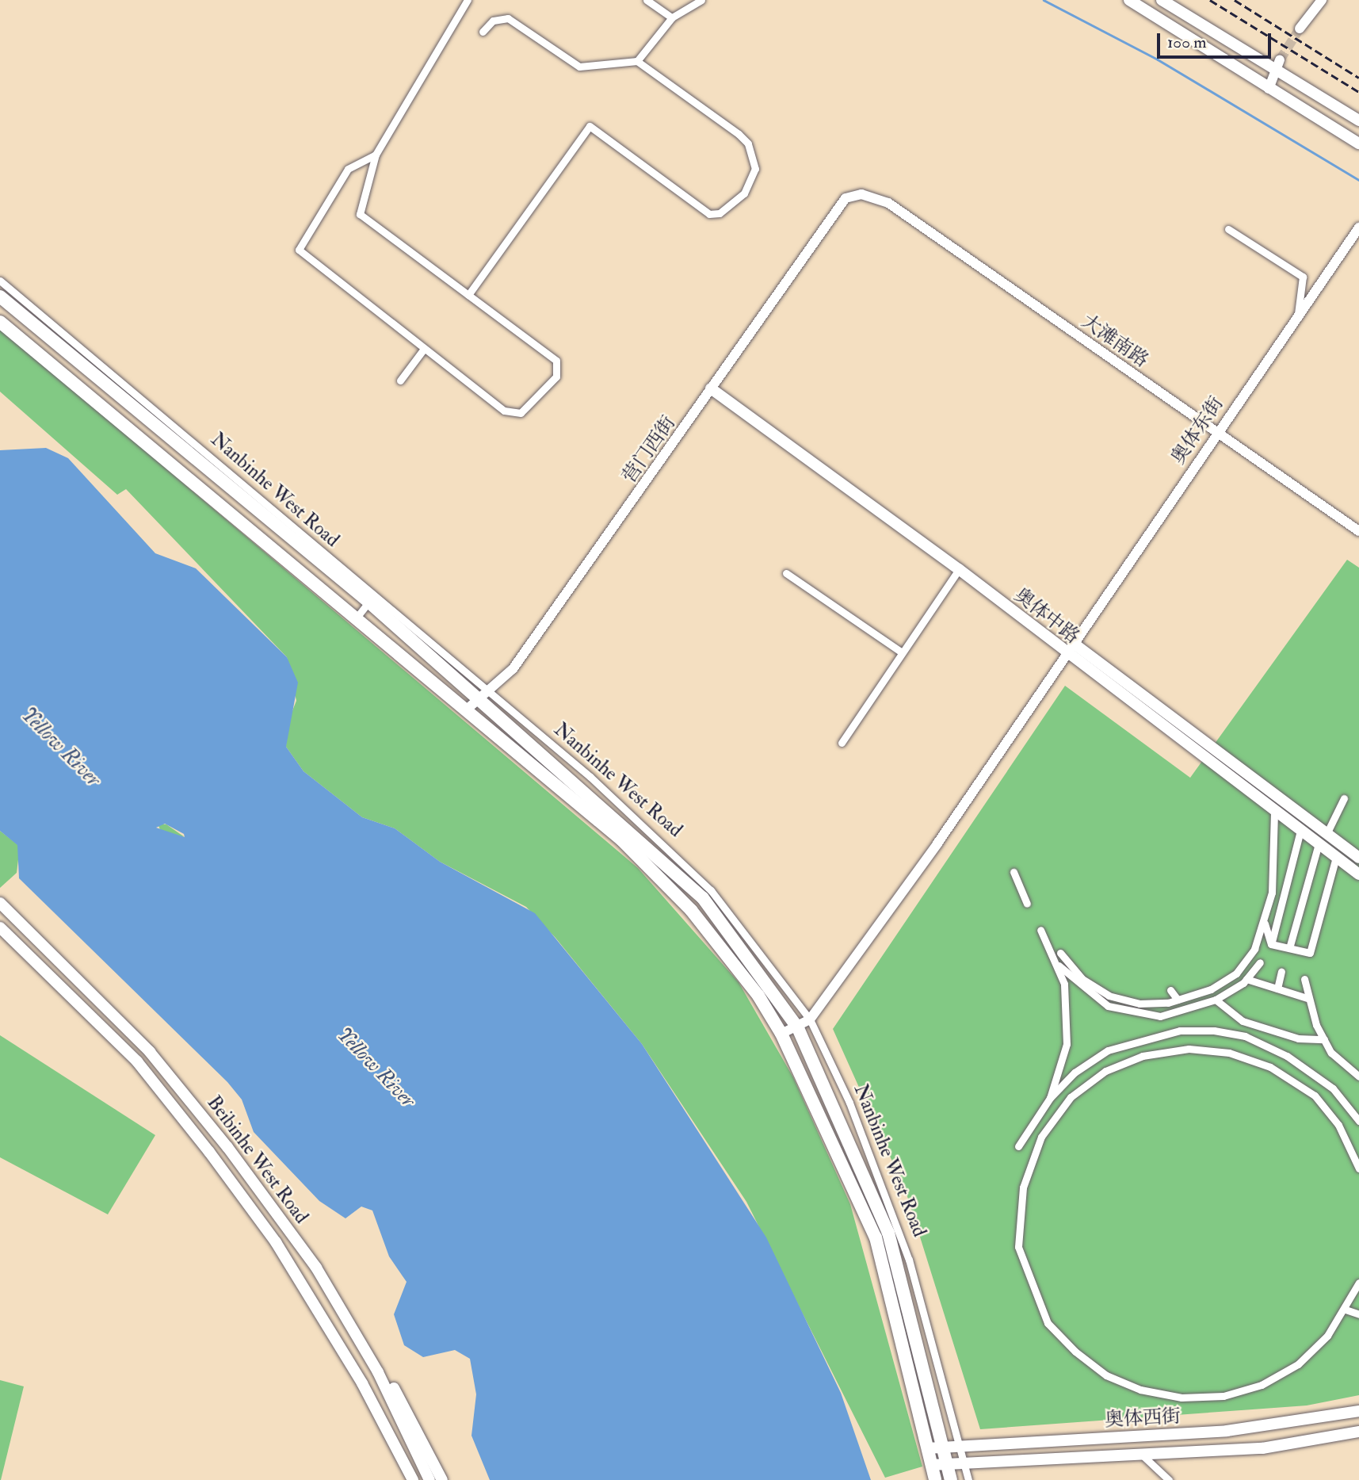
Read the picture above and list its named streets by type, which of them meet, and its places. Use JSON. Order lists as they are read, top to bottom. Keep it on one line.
{"streets":{"highway":["Nanbinhe West Road"],"main road":["奥体中路","Beibinhe West Road","奥体西街"],"street":["大滩南路","奥体东街","营门西街"]},"crossings":[["大滩南路","奥体东街"],["大滩南路","营门西街"],["奥体东街","Nanbinhe West Road"],["奥体东街","奥体中路"],["营门西街","Nanbinhe West Road"],["营门西街","奥体中路"],["Nanbinhe West Road","奥体西街"]],"water":["Yellow River"],"scale_bar":"100 m"}
